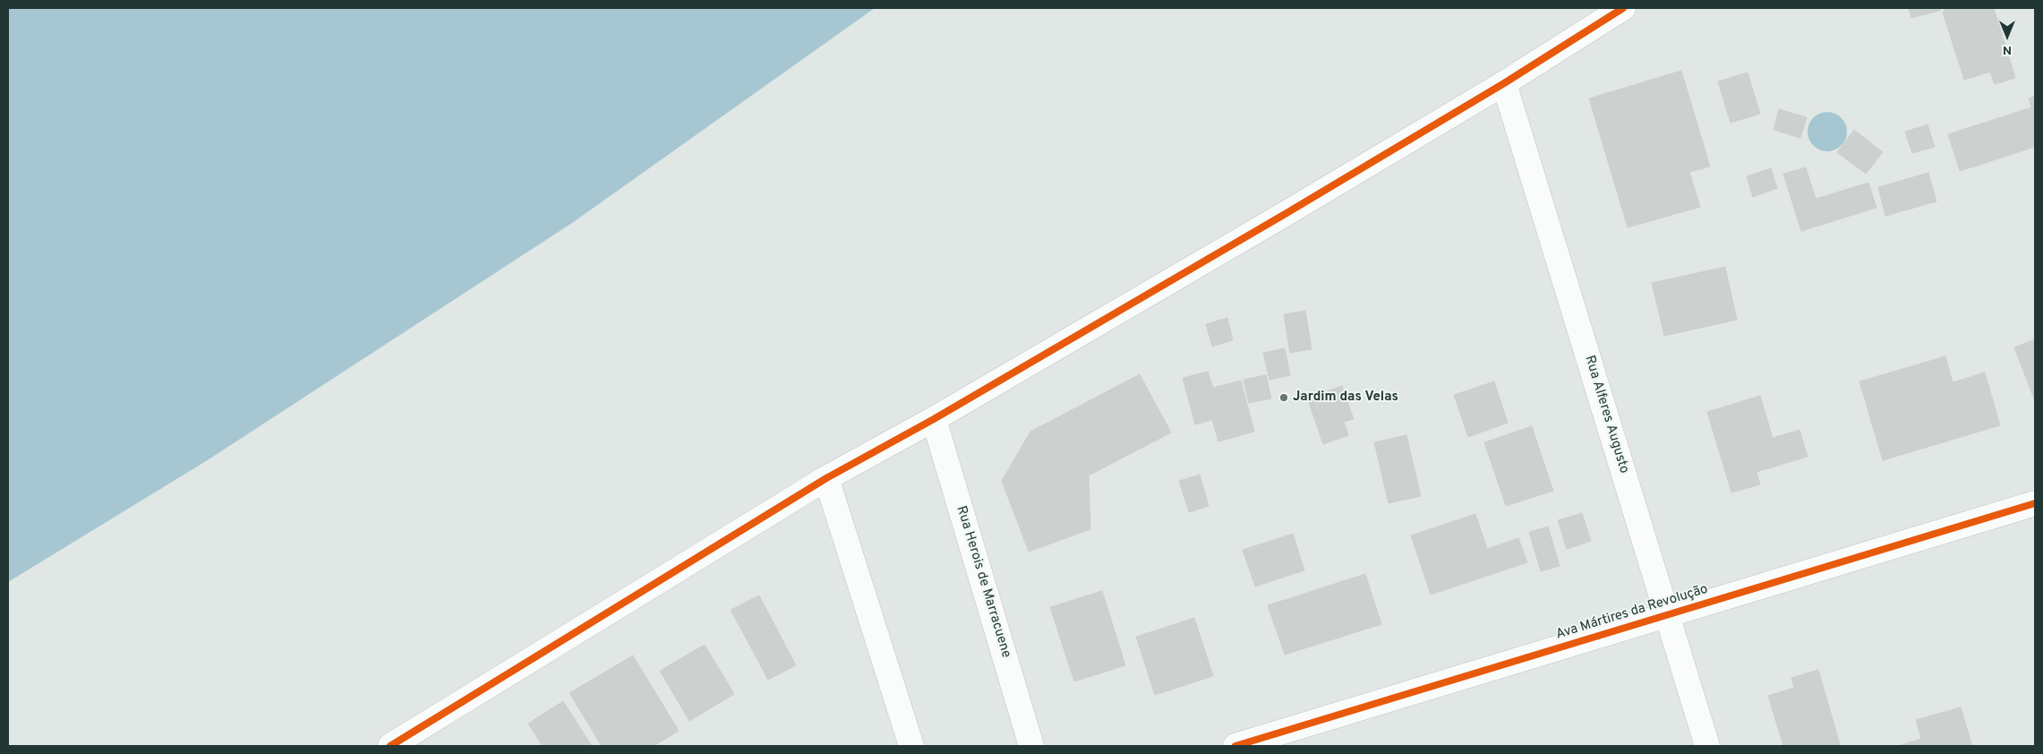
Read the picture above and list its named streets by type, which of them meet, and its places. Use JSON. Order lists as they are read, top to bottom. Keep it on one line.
{"streets":{"street":["Rua Alferes Augusto","Rua Herois de Marracuene","Ava Mártires da Revolução"]},"crossings":[["Rua Alferes Augusto","Ava Mártires da Revolução"]],"places":["Jardim das Velas"],"north":"bottom"}
